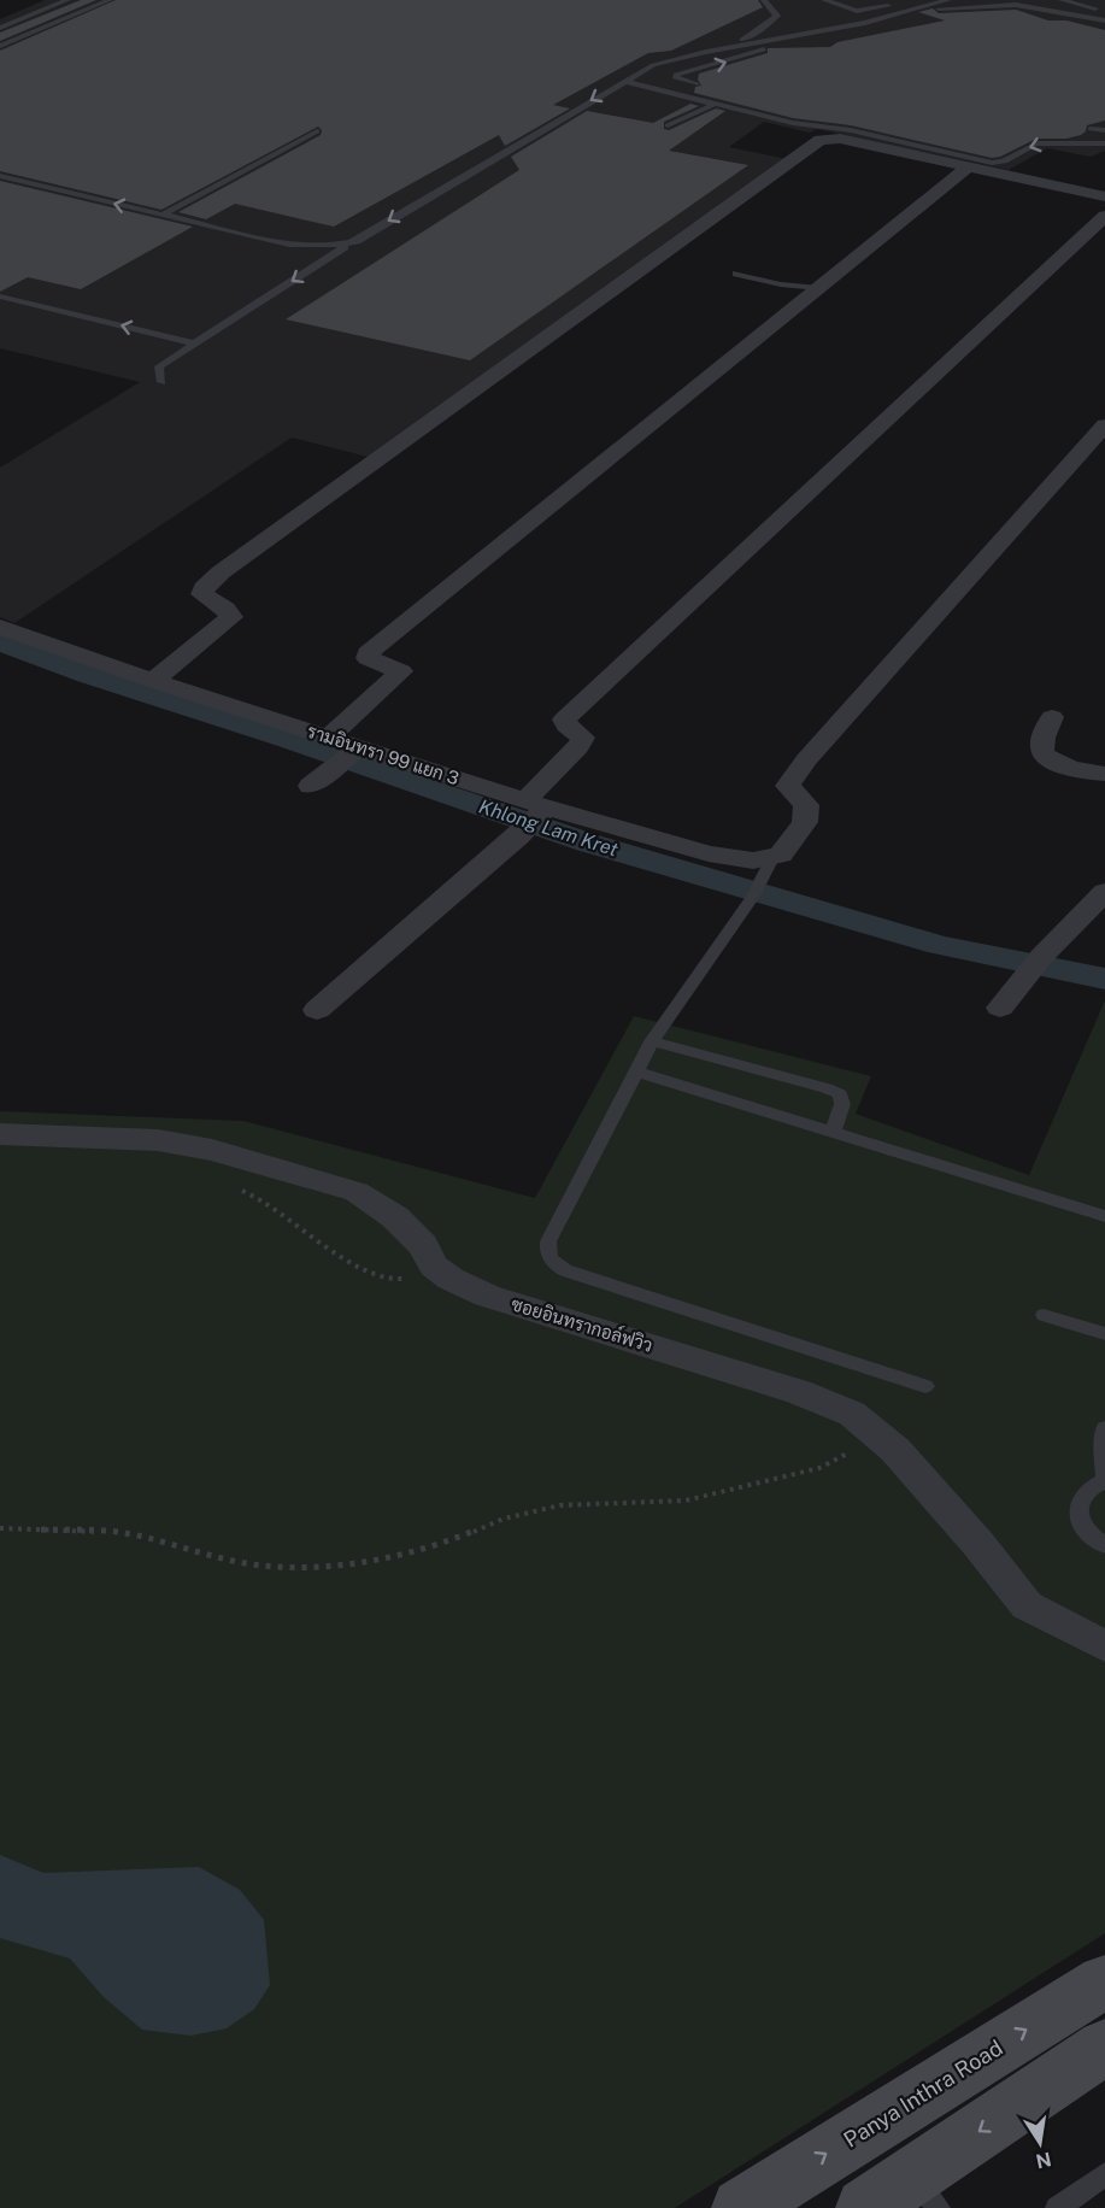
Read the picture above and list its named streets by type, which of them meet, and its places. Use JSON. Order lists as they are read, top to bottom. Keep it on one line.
{"streets":{"main road":["Panya Inthra Road"],"street":["รามอินทรา 99 แยก 3","ซอยอินทรากอล์ฟวิว"]},"water":["Khlong Lam Kret"],"north":"bottom"}
